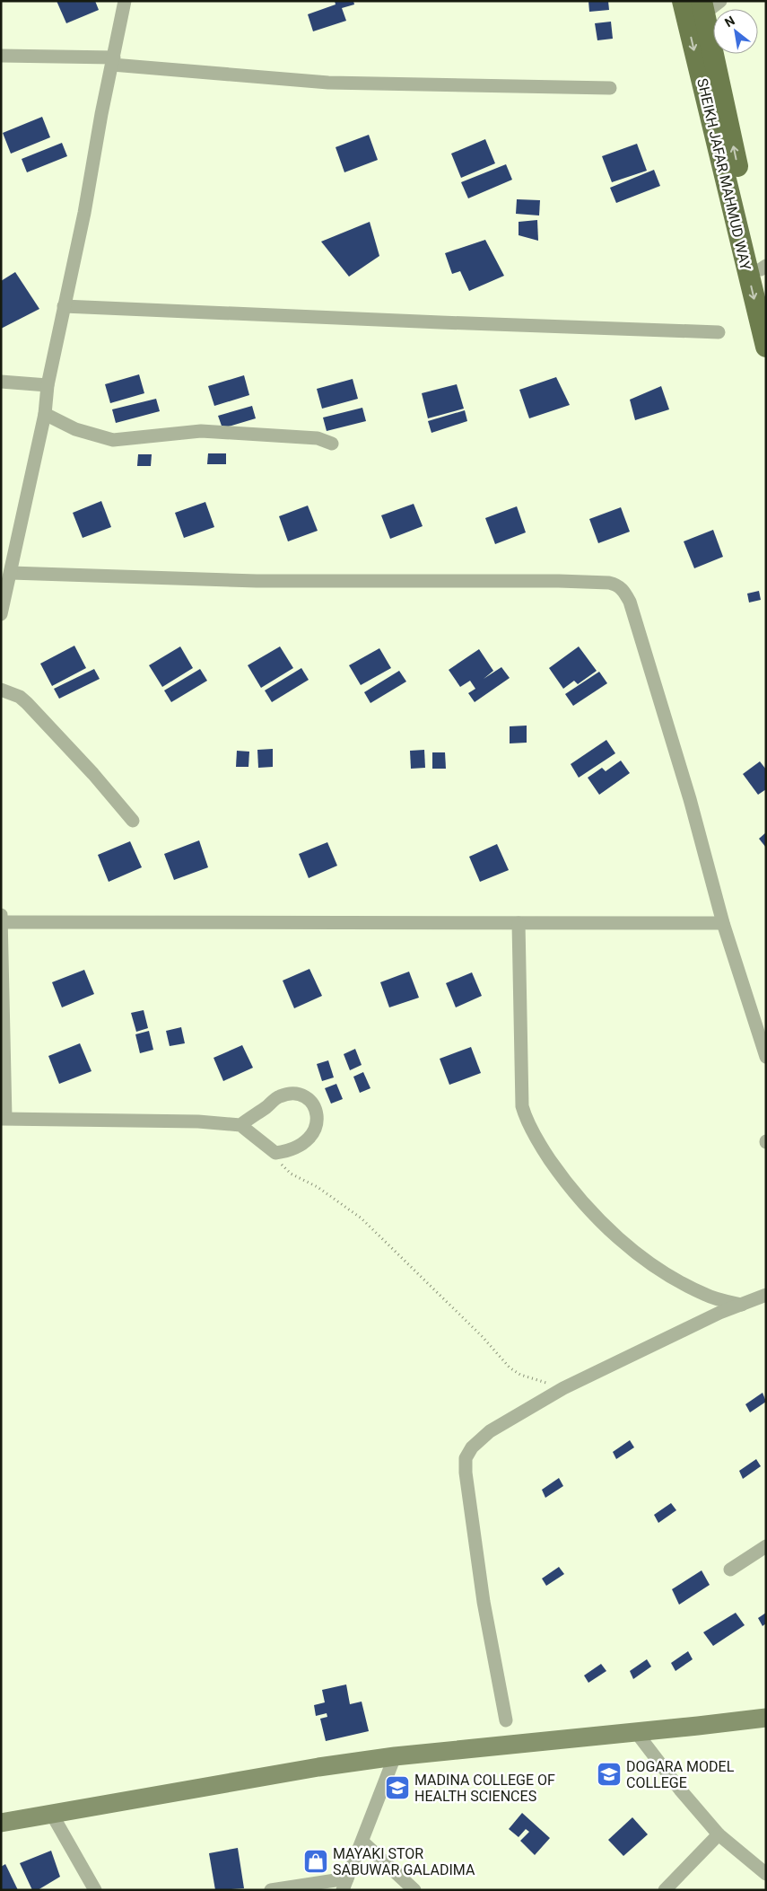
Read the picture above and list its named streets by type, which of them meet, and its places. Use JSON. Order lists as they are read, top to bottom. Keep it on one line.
{"streets":{"main road":["SHEIKH JAFAR MAHMUD WAY"]},"places":{"school or university":["DOGARA MODEL COLLEGE","MADINA COLLEGE OF HEALTH SCIENCES"],"shop":["MAYAKI STOR SABUWAR GALADIMA"]},"north":"top left"}
